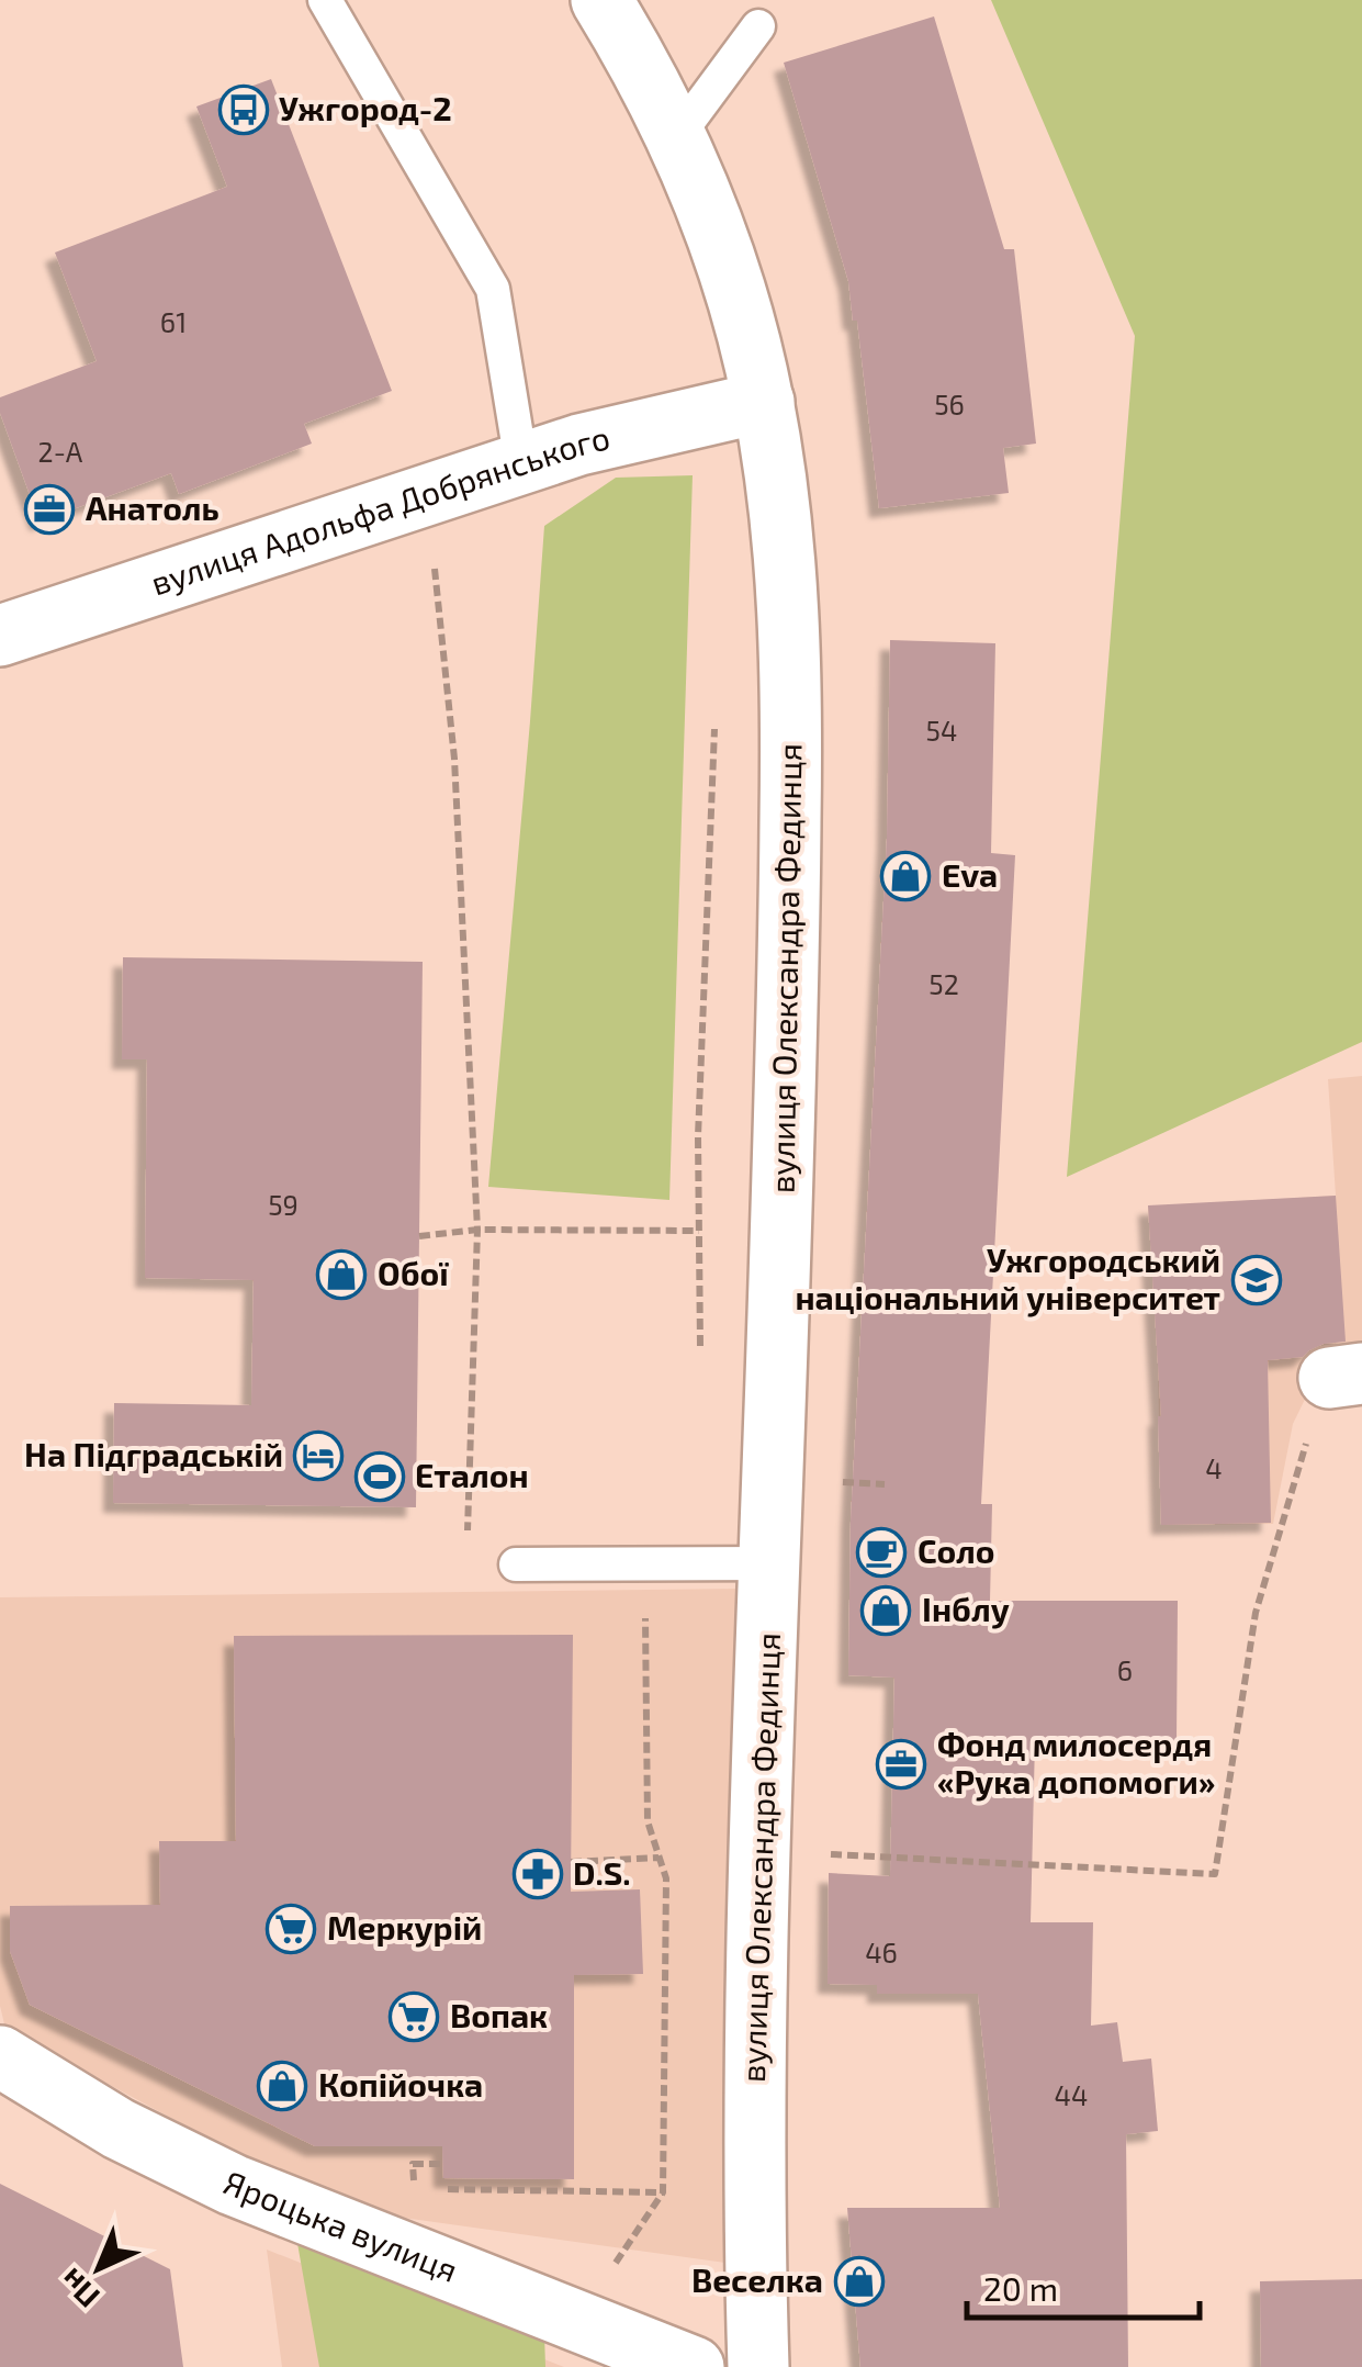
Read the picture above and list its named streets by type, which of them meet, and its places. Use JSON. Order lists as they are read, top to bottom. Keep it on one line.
{"streets":{"street":["вулиця Адольфа Добрянського","вулиця Олександра Фединця","Яроцька вулиця"]},"crossings":[["вулиця Адольфа Добрянського","вулиця Олександра Фединця"]],"places":{"bus stop":["Ужгород-2"],"office":["Анатоль","Фонд милосердя «Рука допомоги»"],"shop":["Eva","Обої","Інблу","Копійочка","Веселка"],"school or university":["Ужгородський національний університет"],"hotel":["На Підградській"],"sports":["Еталон"],"cafe":["Соло"],"pharmacy":["D.S."],"supermarket":["Меркурій","Вопак"]},"house_numbers":["61","56","2-А","54","52","59","4","6","46","44"],"scale_bar":"20 m","north":"bottom left"}
